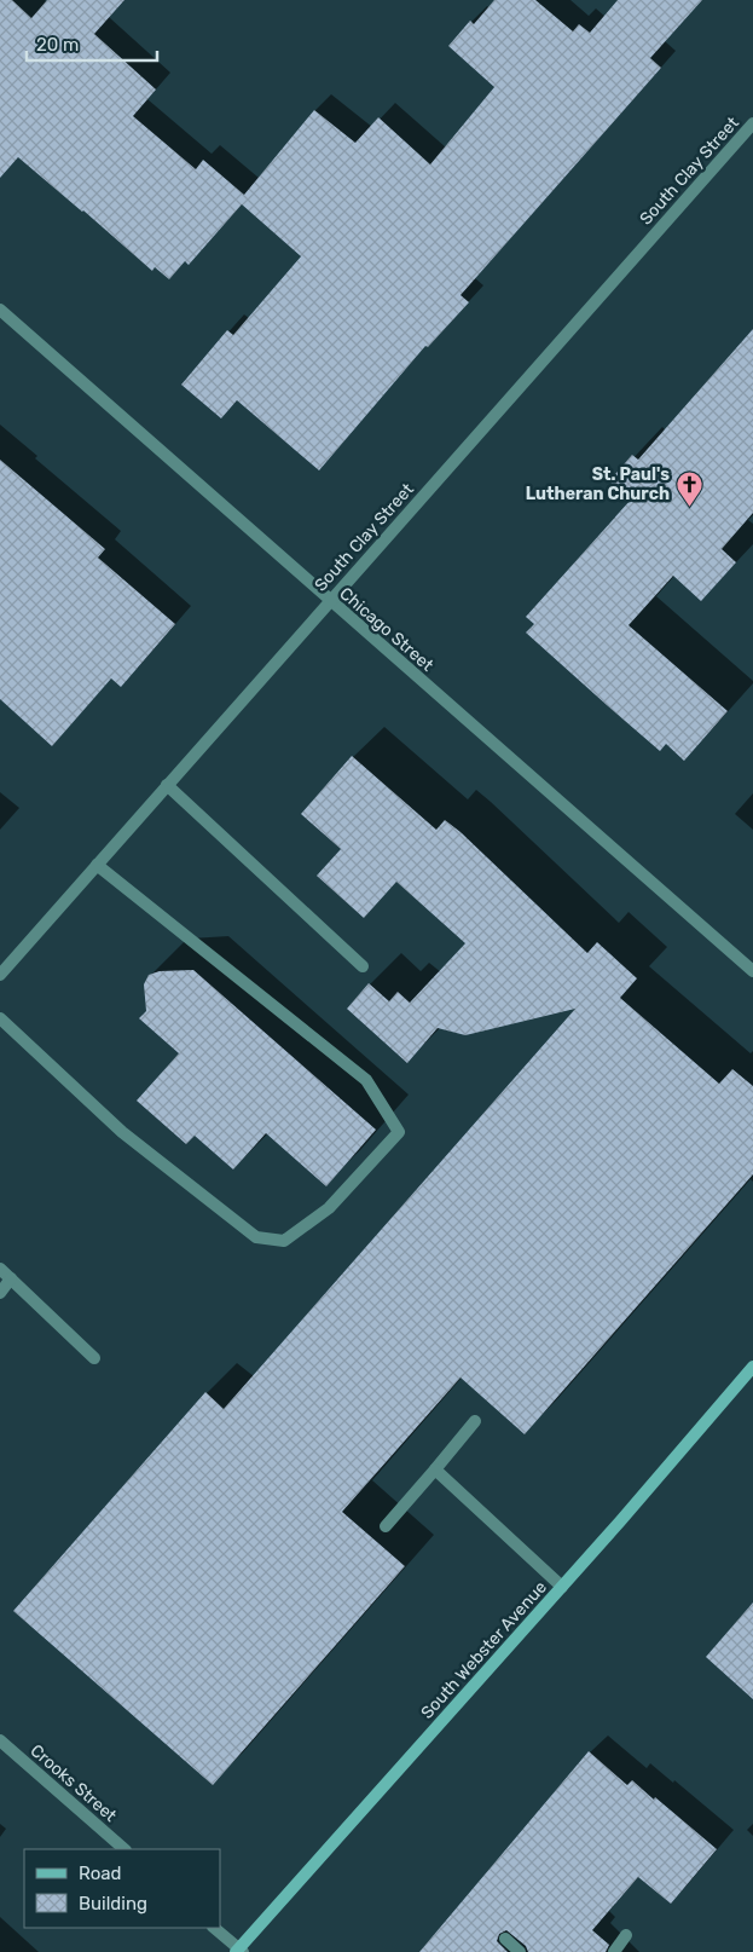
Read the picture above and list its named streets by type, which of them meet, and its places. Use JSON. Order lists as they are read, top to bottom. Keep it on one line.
{"streets":{"main road":["South Webster Avenue"],"street":["South Clay Street","Chicago Street","Crooks Street"]},"crossings":[["South Clay Street","Chicago Street"]],"places":{"church":["St. Paul's Lutheran Church"]},"legend":["Road","Building"],"scale_bar":"20 m"}
